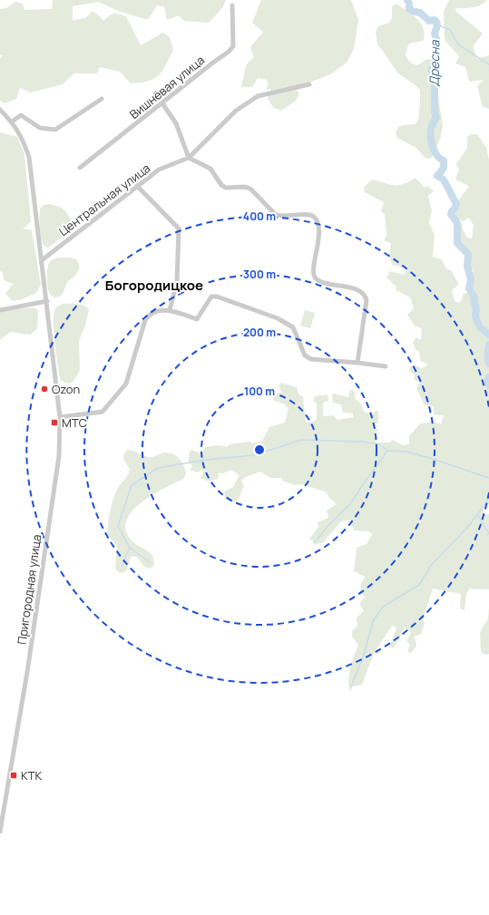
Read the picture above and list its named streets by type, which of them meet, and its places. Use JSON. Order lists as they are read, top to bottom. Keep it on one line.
{"streets":{"street":["Вишнёвая улица","Центральная улица","Пригородная улица"]},"crossings":[["Центральная улица","Пригородная улица"]],"districts":["Богородицкое"],"water":["Дресна"],"places":{"other":["Ozon"],"transit":["МТС","КТК"]},"rings":["400 m","300 m","200 m","100 m"]}
